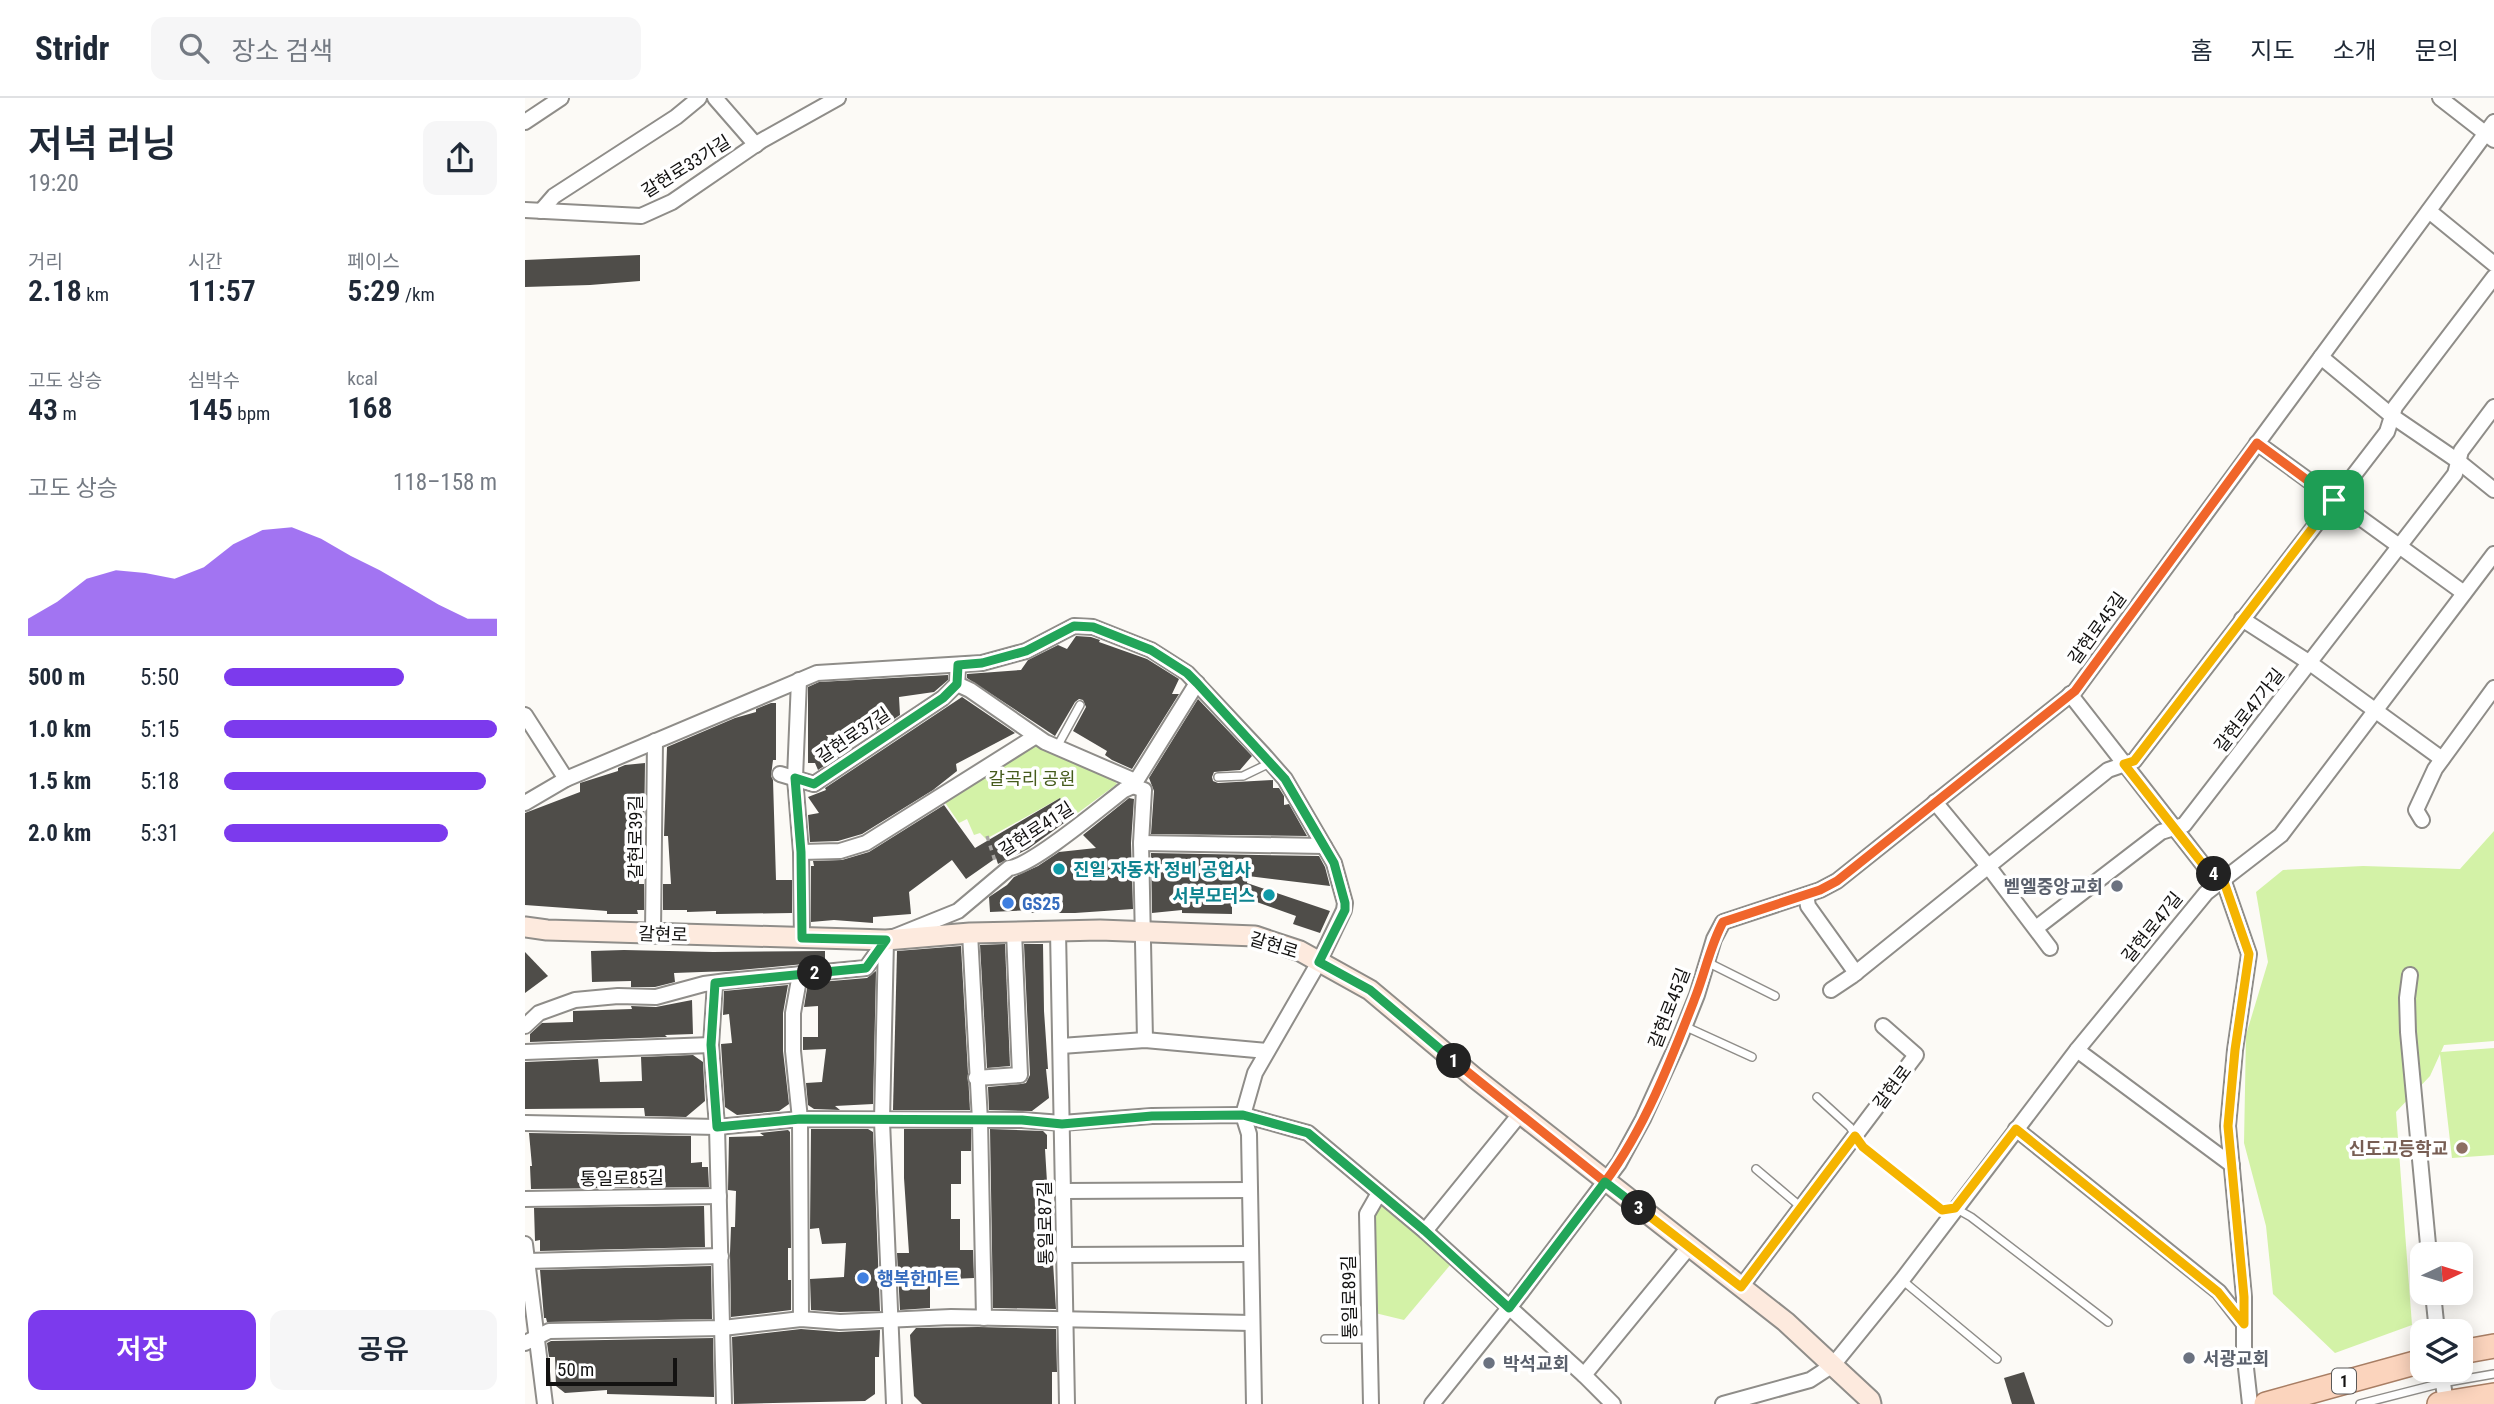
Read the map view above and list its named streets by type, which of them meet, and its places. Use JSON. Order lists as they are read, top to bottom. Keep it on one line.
{"streets":{"main road":["갈현로","1"],"street":["갈현로33가길","갈현로45길","갈현로47가길","갈현로37길","갈현로41길","갈현로39길","갈현로47길","통일로85길","통일로87길","통일로89길"]},"crossings":[["갈현로45길","갈현로"],["갈현로41길","갈현로"],["갈현로39길","갈현로"],["갈현로47길","갈현로"]],"parks":["갈곡리 공원"],"places":["진일 자동차 정비 공업사","벧엘중앙교회","서부모터스","GS25","신도고등학교","행복한마트","서광교회","박석교회"],"scale_bar":"50 m","north":"right","page":{"header":"Stridr","search":"장소 검색","nav":["홈","지도","소개","문의"],"heading":["저녁 러닝","19:20"],"stats":[["거리","2.18 km"],["시간","11:57"],["페이스","5:29 /km"],["고도 상승","43 m"],["심박수","145 bpm"],["kcal","168"]],"chart":["고도 상승","118–158 m"],"list":[{"name":"500 m","note":"5:50"},{"name":"1.0 km","note":"5:15"},{"name":"1.5 km","note":"5:18"},{"name":"2.0 km","note":"5:31"}],"pins":["4","2","1","3"],"buttons":["저장","공유"],"scale":"50 m"}}
